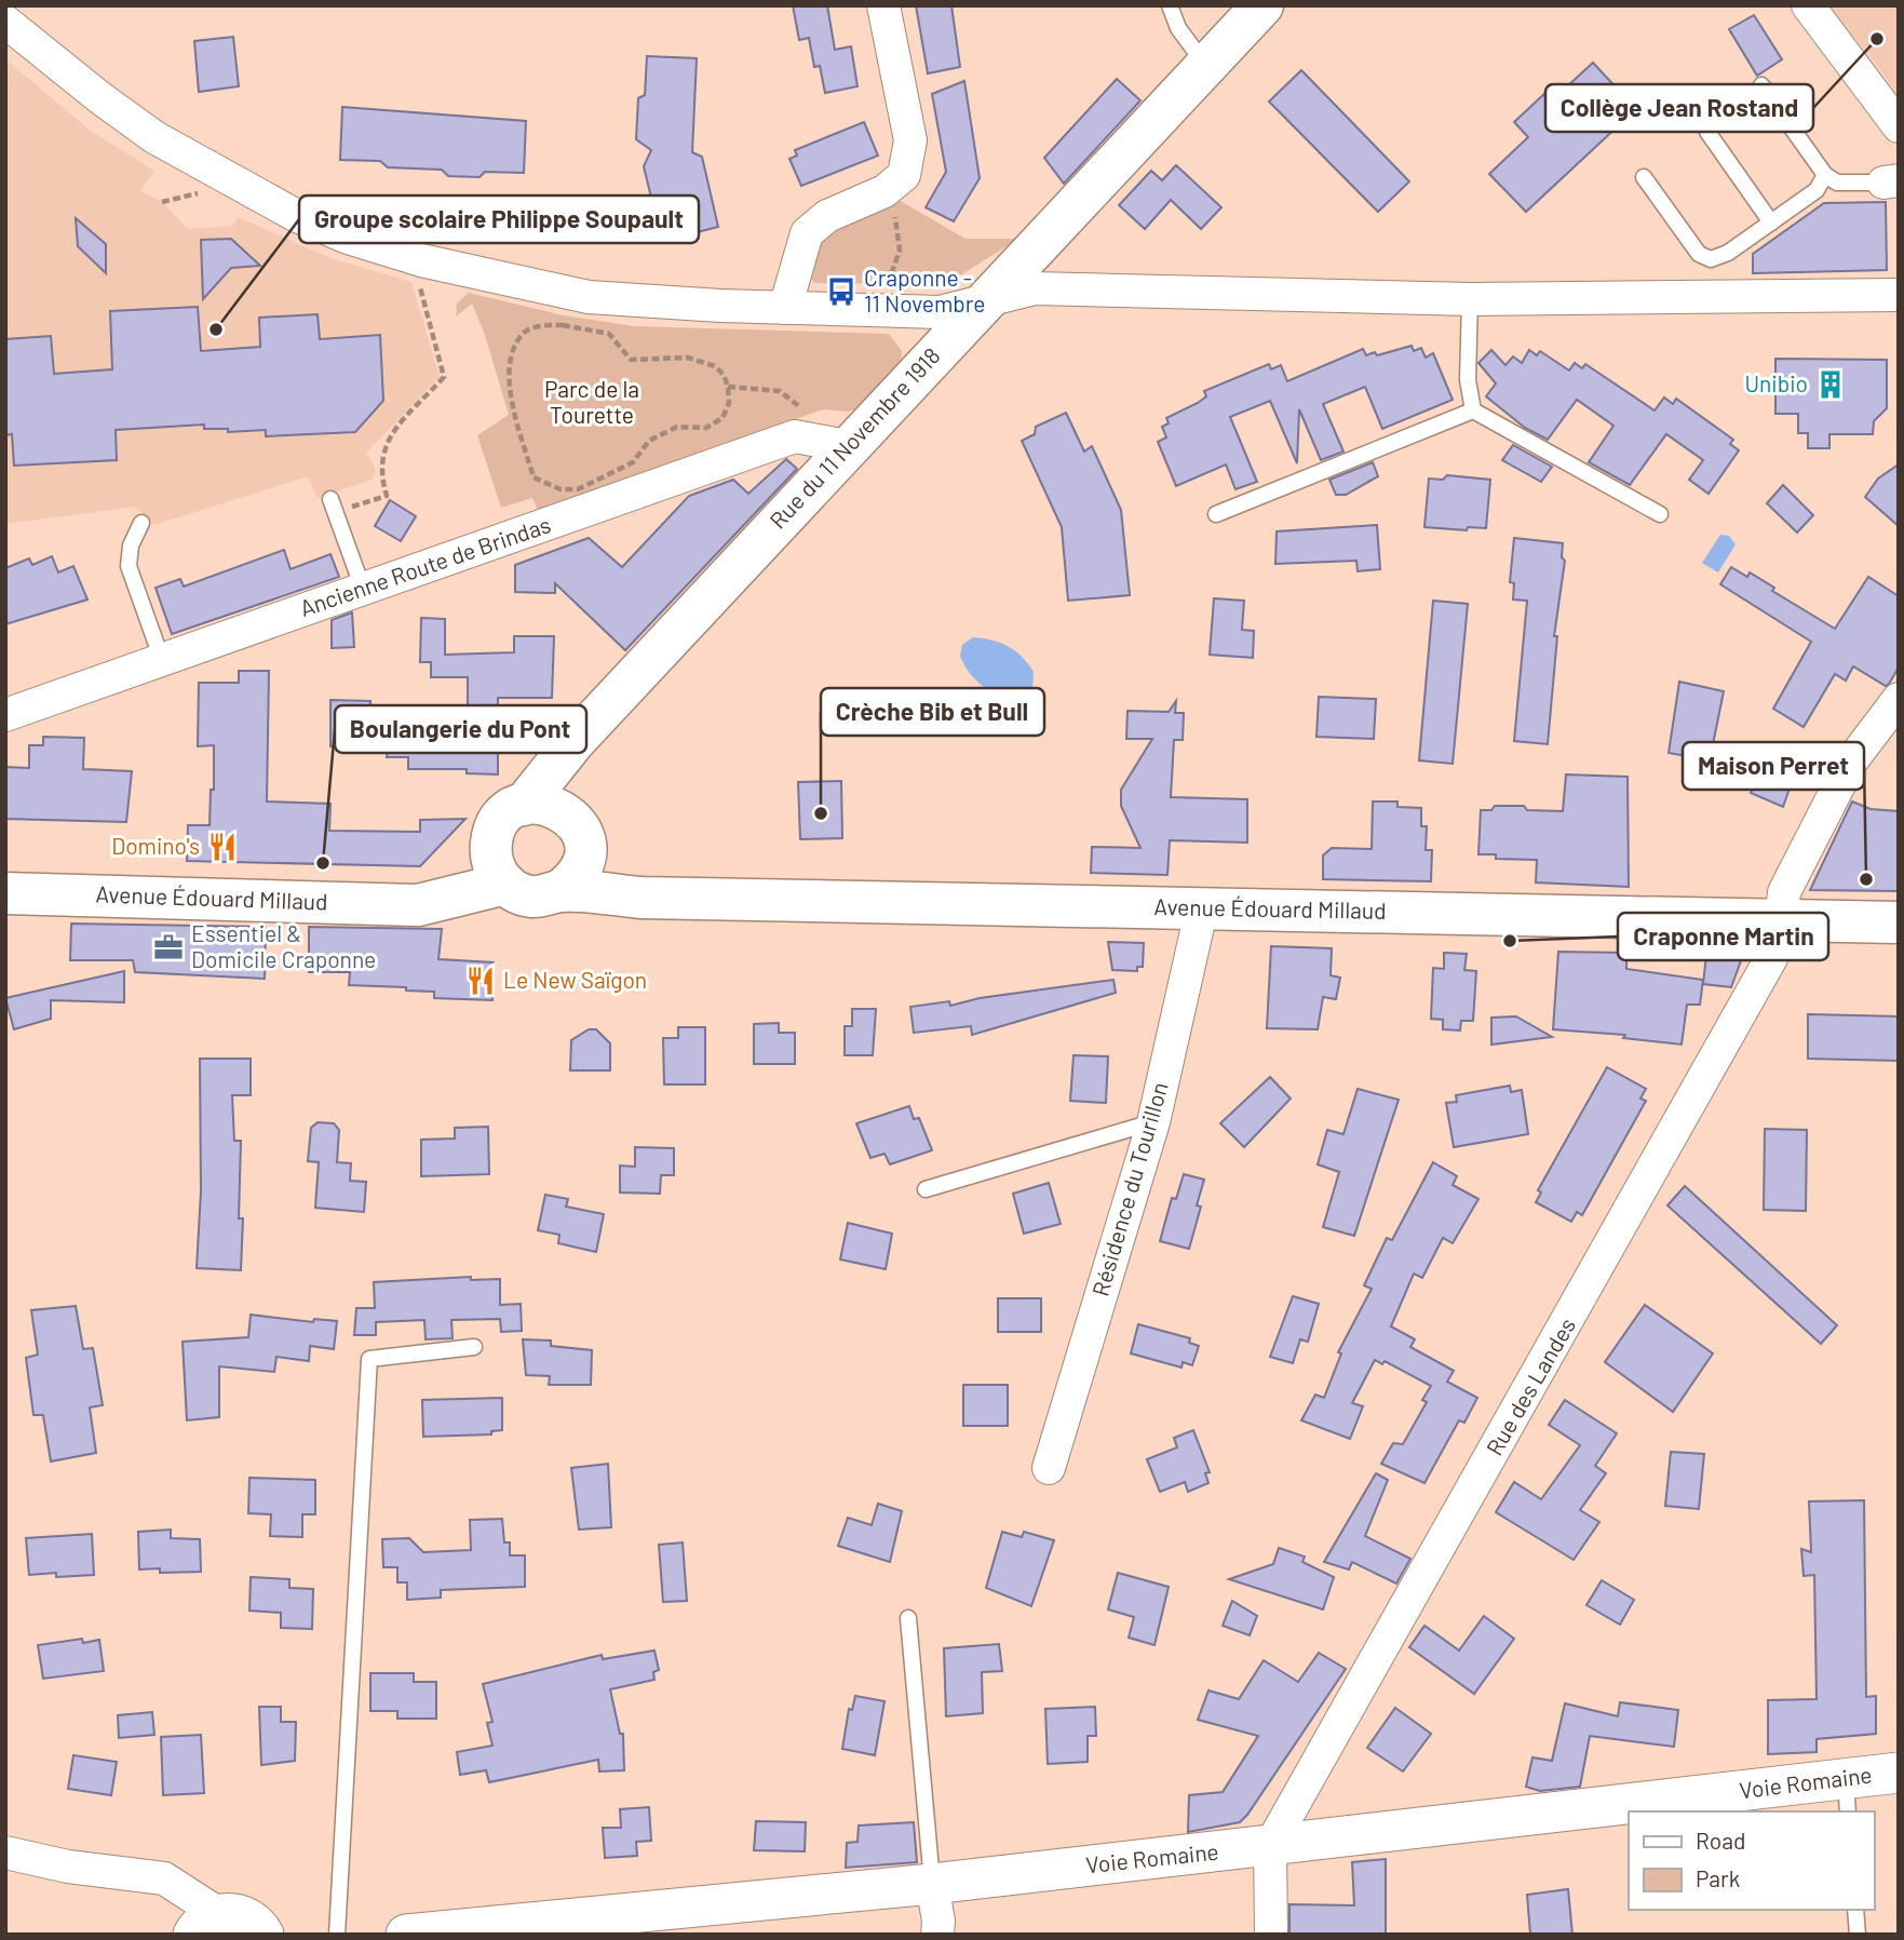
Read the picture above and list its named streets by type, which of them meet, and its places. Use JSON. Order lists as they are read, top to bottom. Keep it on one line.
{"streets":{"main road":["Rue du 11 Novembre 1918","Avenue Édouard Millaud"],"street":["Ancienne Route de Brindas","Résidence du Tourillon","Rue des Landes","Voie Romaine"]},"crossings":[["Rue du 11 Novembre 1918","Ancienne Route de Brindas"],["Rue du 11 Novembre 1918","Avenue Édouard Millaud"],["Avenue Édouard Millaud","Résidence du Tourillon"],["Avenue Édouard Millaud","Rue des Landes"],["Rue des Landes","Voie Romaine"]],"parks":["Parc de la Tourette"],"places":{"other":["Collège Jean Rostand","Groupe scolaire Philippe Soupault","Crèche Bib et Bull","Boulangerie du Pont","Maison Perret","Craponne Martin"],"bus stop":["Craponne - 11 Novembre"],"building":["Unibio"],"restaurant":["Domino's","Le New Saïgon"],"office":["Essentiel & Domicile Craponne"]},"legend":["Road","Park"]}
